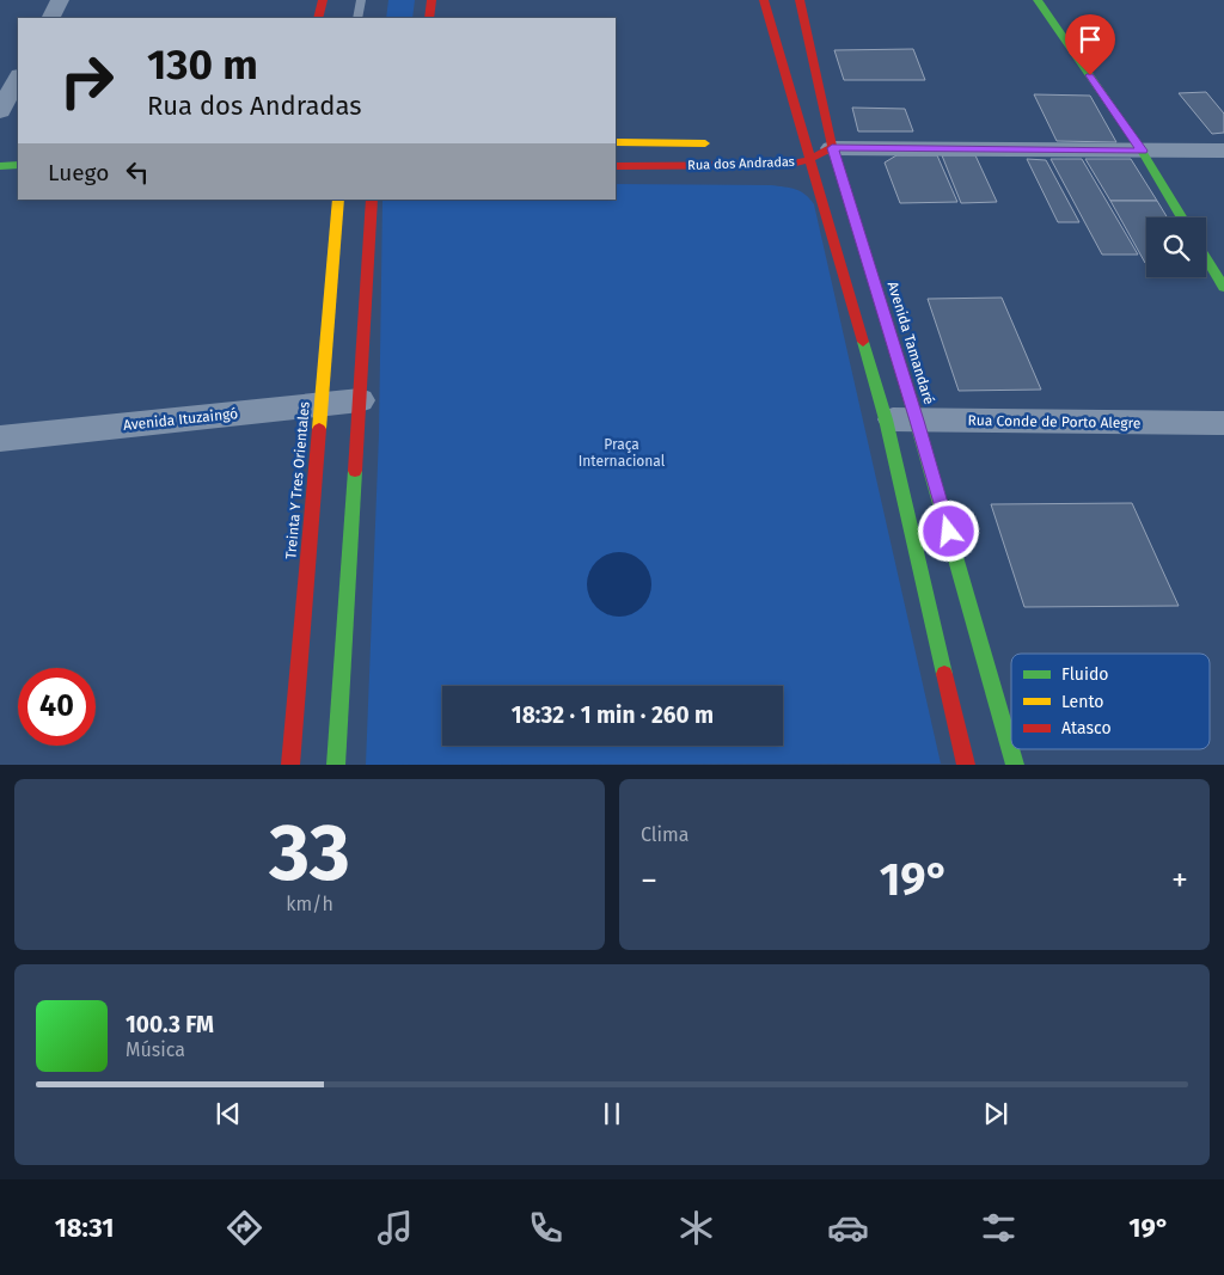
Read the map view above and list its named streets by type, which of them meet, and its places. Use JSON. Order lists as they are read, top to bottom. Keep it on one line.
{"streets":{"street":["Rua dos Andradas","Avenida Tamandaré","Avenida Ituzaingó","Rua Conde de Porto Alegre","Treinta Y Tres Orientales"]},"crossings":[["Rua dos Andradas","Avenida Tamandaré"],["Avenida Tamandaré","Rua Conde de Porto Alegre"],["Avenida Ituzaingó","Treinta Y Tres Orientales"]],"parks":["Praça Internacional"],"legend":["Fluido","Lento","Atasco"],"page":{"turn":["130 m","Rua dos Andradas"],"then":"Luego","limit":"40","trip":"18:32 · 1 min · 260 m","tile":[["33","km/h"],"Clima"],"heat":["−","19°","+"],"song":["100.3 FM","Música"],"tabs":["18:31","19°"]}}
